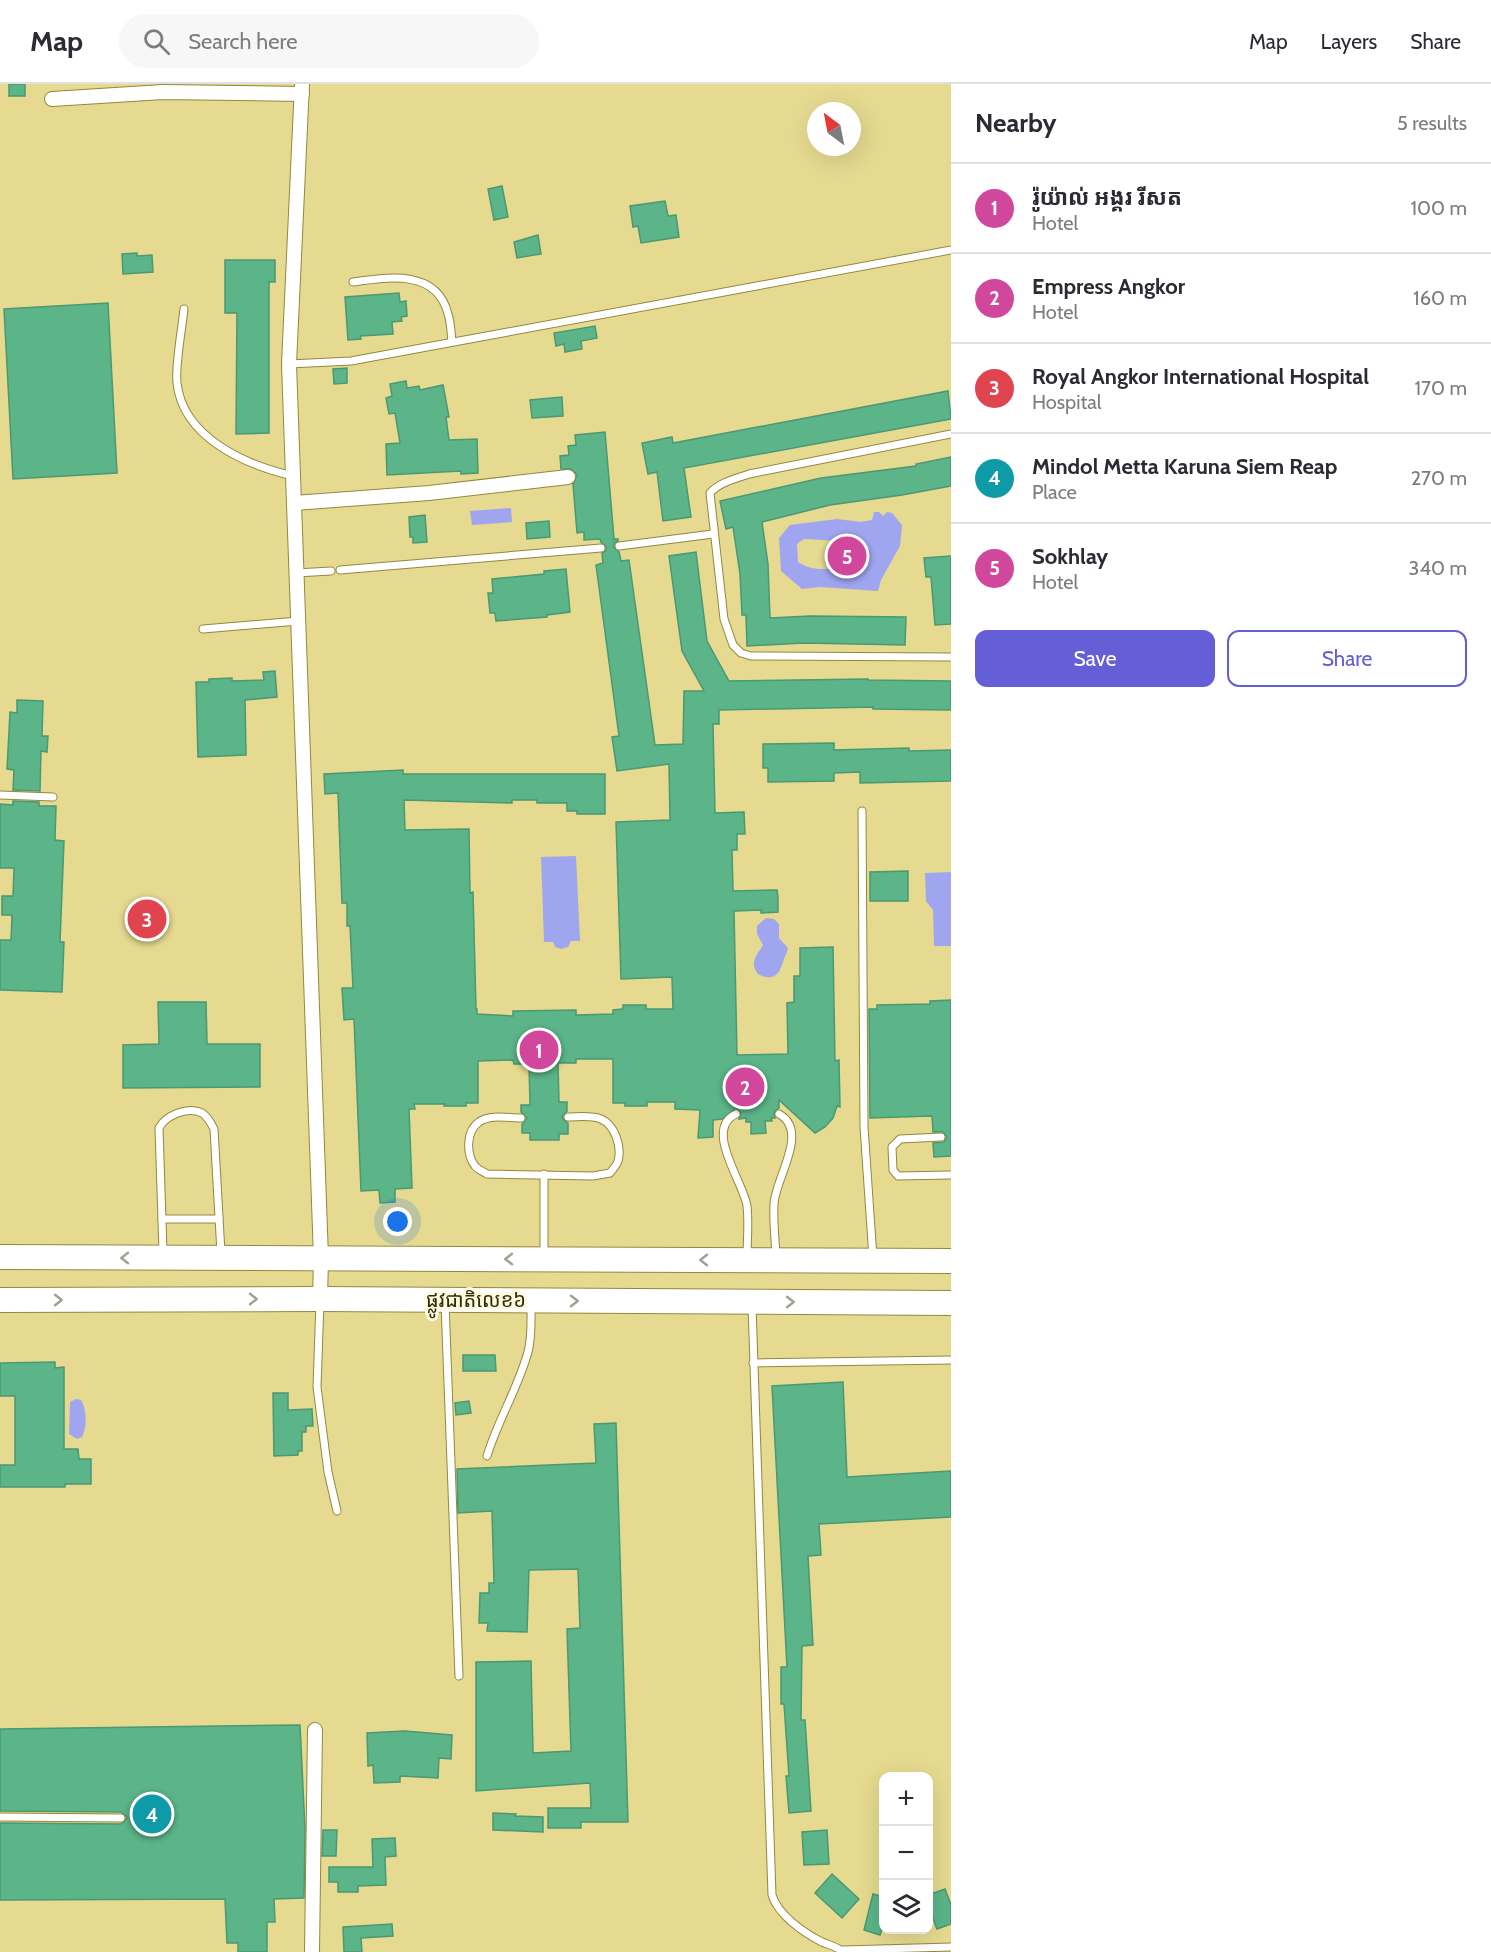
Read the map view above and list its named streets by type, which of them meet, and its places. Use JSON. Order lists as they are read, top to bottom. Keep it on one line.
{"streets":{"highway":["ផ្លូវជាតិលេខ៦"]},"north":"top left","page":{"header":"Map","search":"Search here","nav":["Map","Layers","Share"],"heading":["Nearby","5 results"],"list":[{"mark":"1","name":"រ៉ូយ៉ាល់ អង្គរ រីសត","note":"Hotel","value":"100 m"},{"mark":"2","name":"Empress Angkor","note":"Hotel","value":"160 m"},{"mark":"3","name":"Royal Angkor International Hospital","note":"Hospital","value":"170 m"},{"mark":"4","name":"Mindol Metta Karuna Siem Reap","note":"Place","value":"270 m"},{"mark":"5","name":"Sokhlay","note":"Hotel","value":"340 m"}],"pins":["5","3","1","2","4"],"buttons":["Save","Share"],"map_buttons":["+","−"]}}
